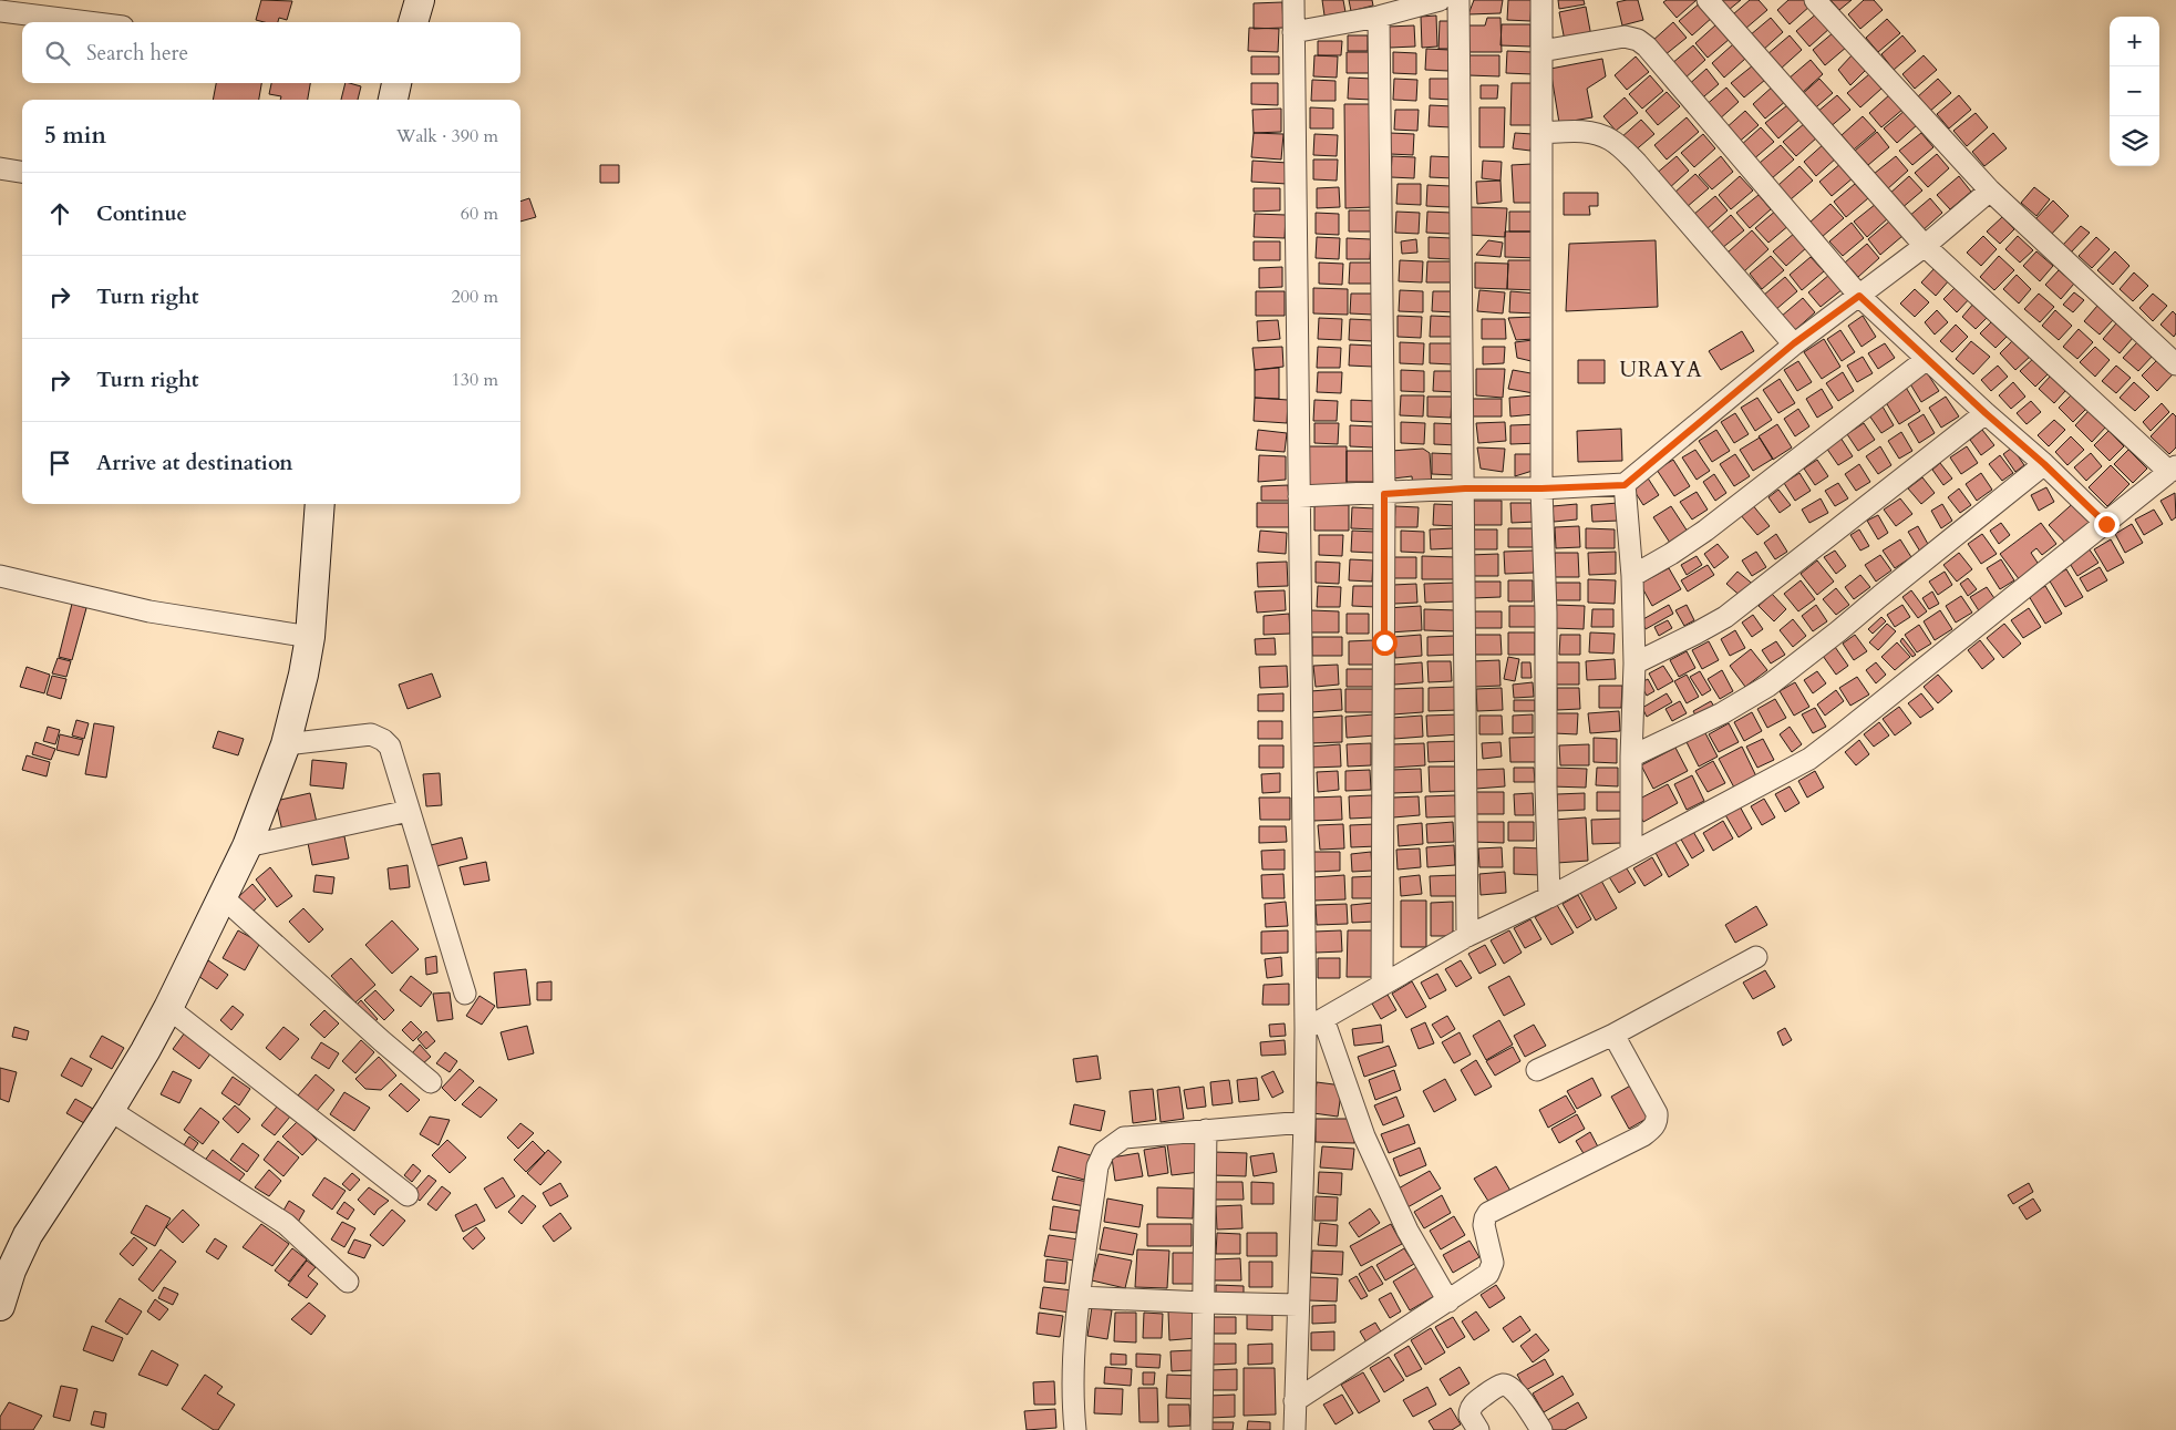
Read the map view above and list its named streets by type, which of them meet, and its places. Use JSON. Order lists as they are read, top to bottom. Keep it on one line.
{"districts":["URAYA"],"page":{"map_buttons":["+","−"],"search":"Search here","heading":["5 min","Walk · 390 m"],"list":[["Continue","60 m"],["Turn right","200 m"],["Turn right","130 m"],"Arrive at destination"]}}
